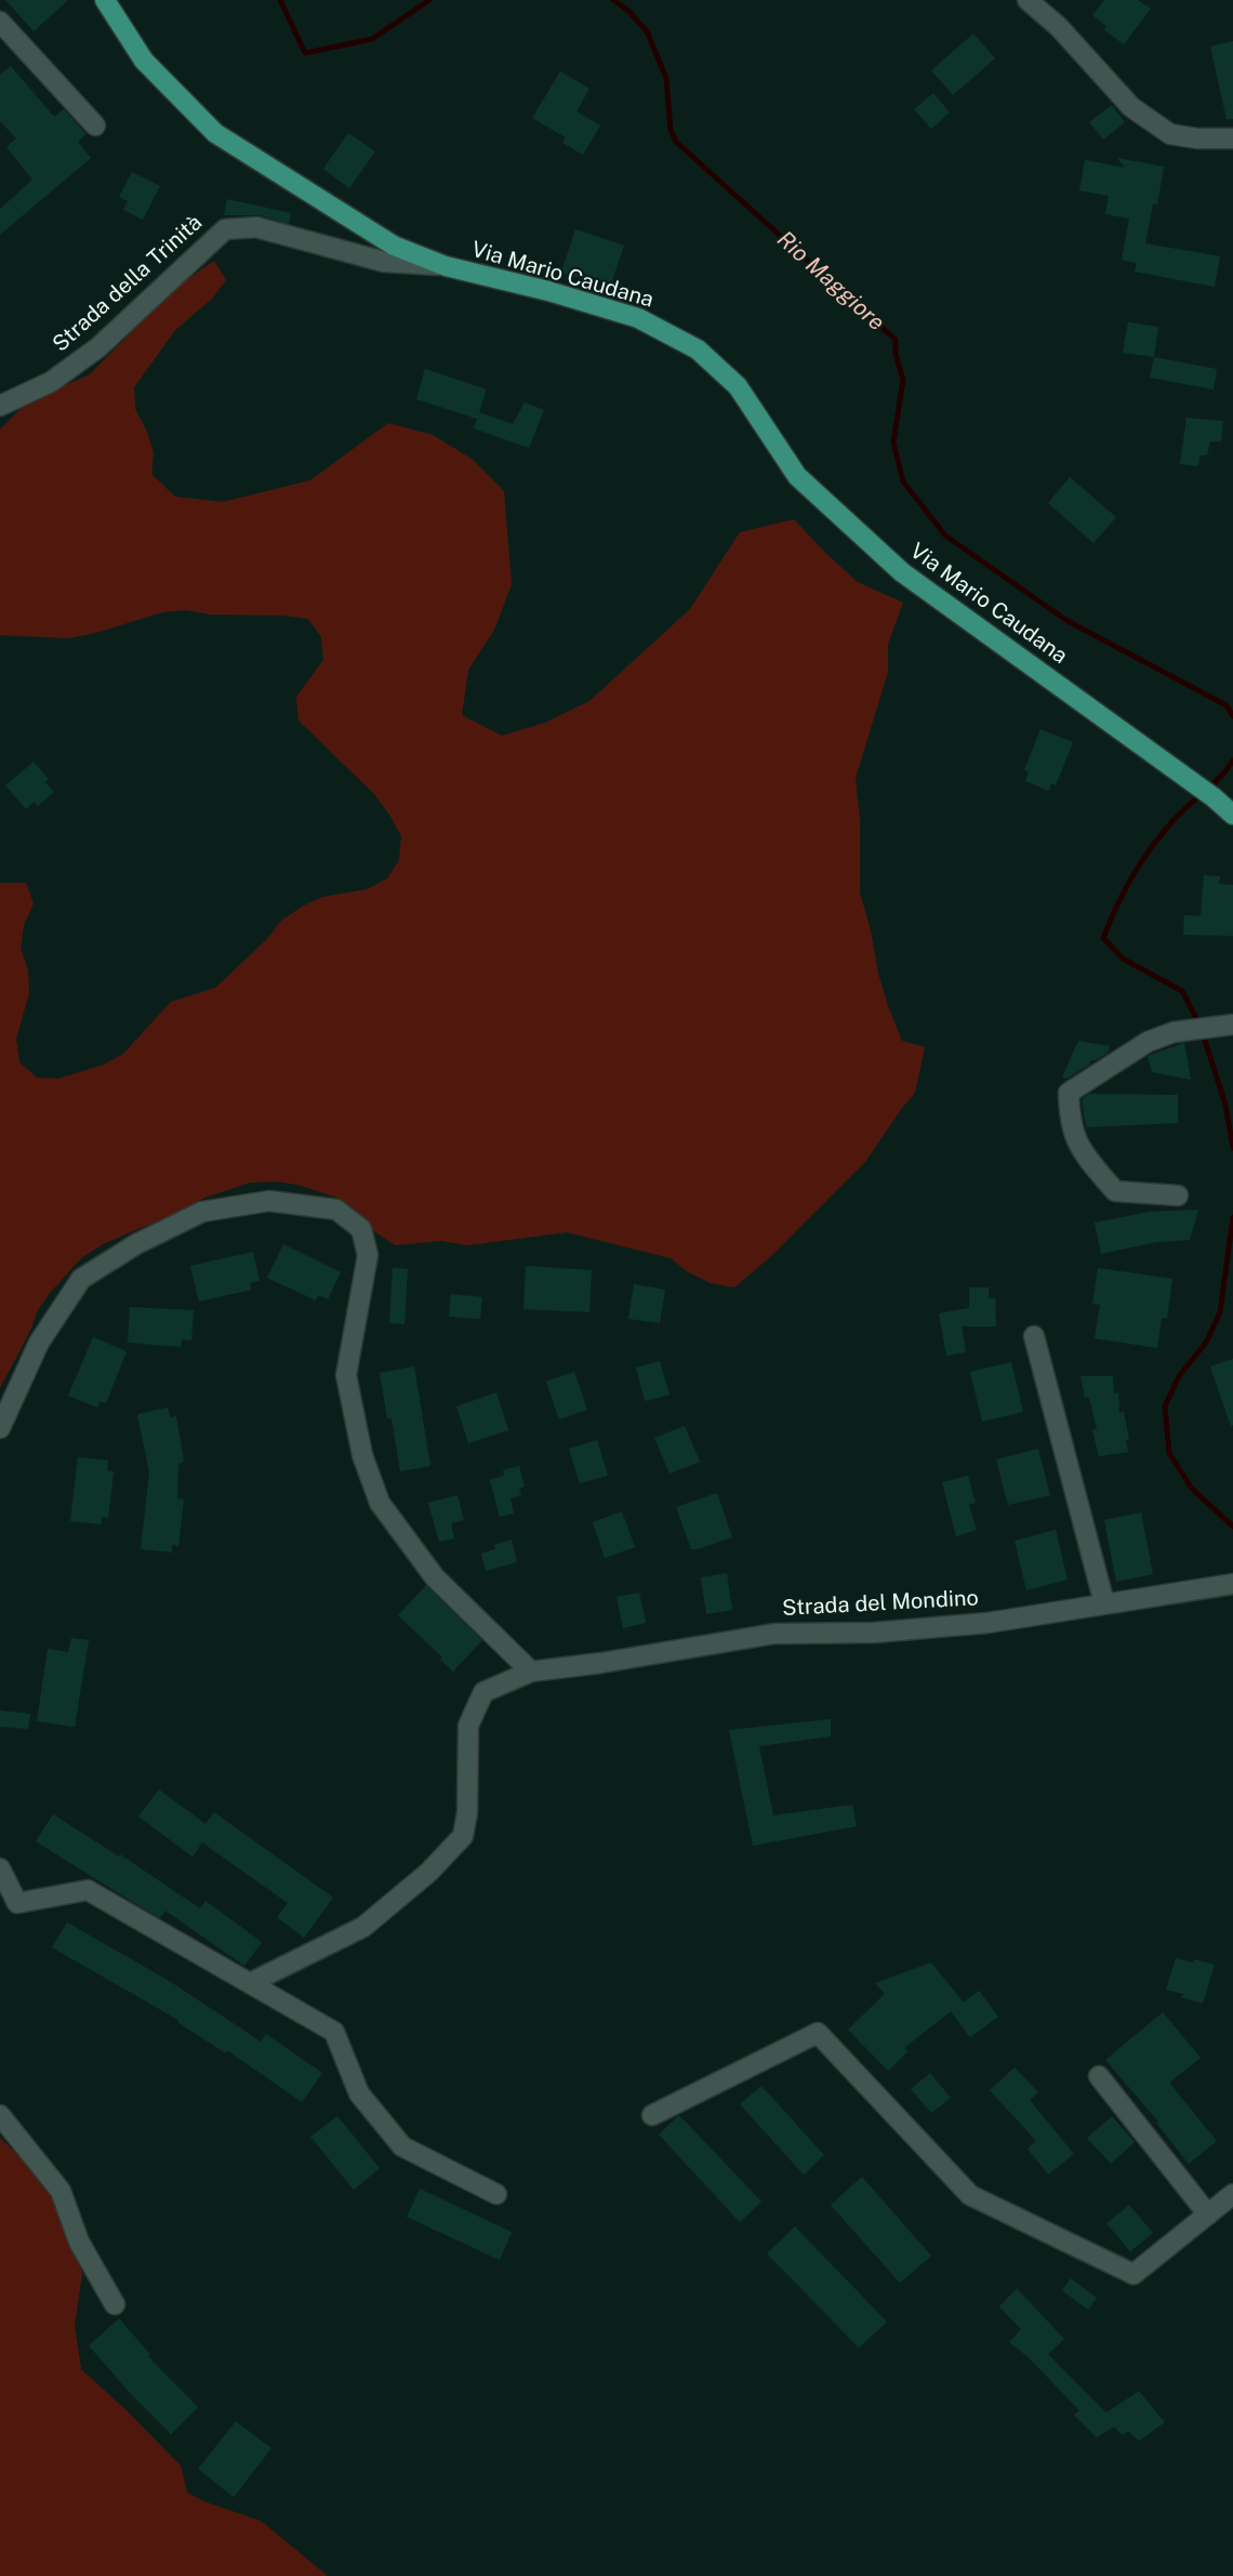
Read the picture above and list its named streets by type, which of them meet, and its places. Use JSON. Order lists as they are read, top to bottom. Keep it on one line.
{"streets":{"main road":["Via Mario Caudana"],"street":["Strada della Trinità","Strada del Mondino"]},"crossings":[["Via Mario Caudana","Strada della Trinità"]],"water":["Rio Maggiore"]}
